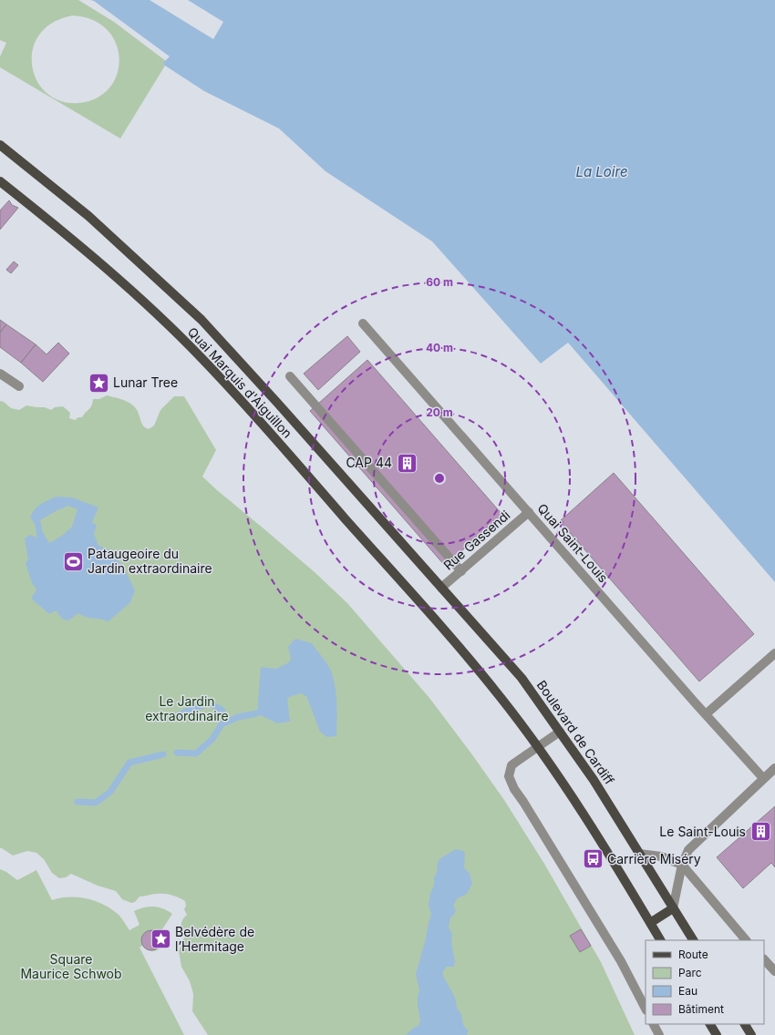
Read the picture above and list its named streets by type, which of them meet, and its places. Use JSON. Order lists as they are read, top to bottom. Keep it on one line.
{"streets":{"main road":["Quai Marquis d'Aiguillon","Boulevard de Cardiff"],"street":["Rue Gassendi","Quai Saint-Louis"]},"crossings":[["Quai Marquis d'Aiguillon","Boulevard de Cardiff"],["Rue Gassendi","Quai Saint-Louis"],["Rue Gassendi","Boulevard de Cardiff"]],"water":["La Loire"],"parks":["Le Jardin extraordinaire","Square Maurice Schwob"],"places":{"place":["Lunar Tree","Belvédère de l’Hermitage"],"building":["CAP 44","Le Saint-Louis"],"sports":["Pataugeoire du Jardin extraordinaire"],"bus stop":["Carrière Miséry"]},"legend":["Route","Parc","Eau","Bâtiment"],"rings":["60 m","40 m","20 m"]}
